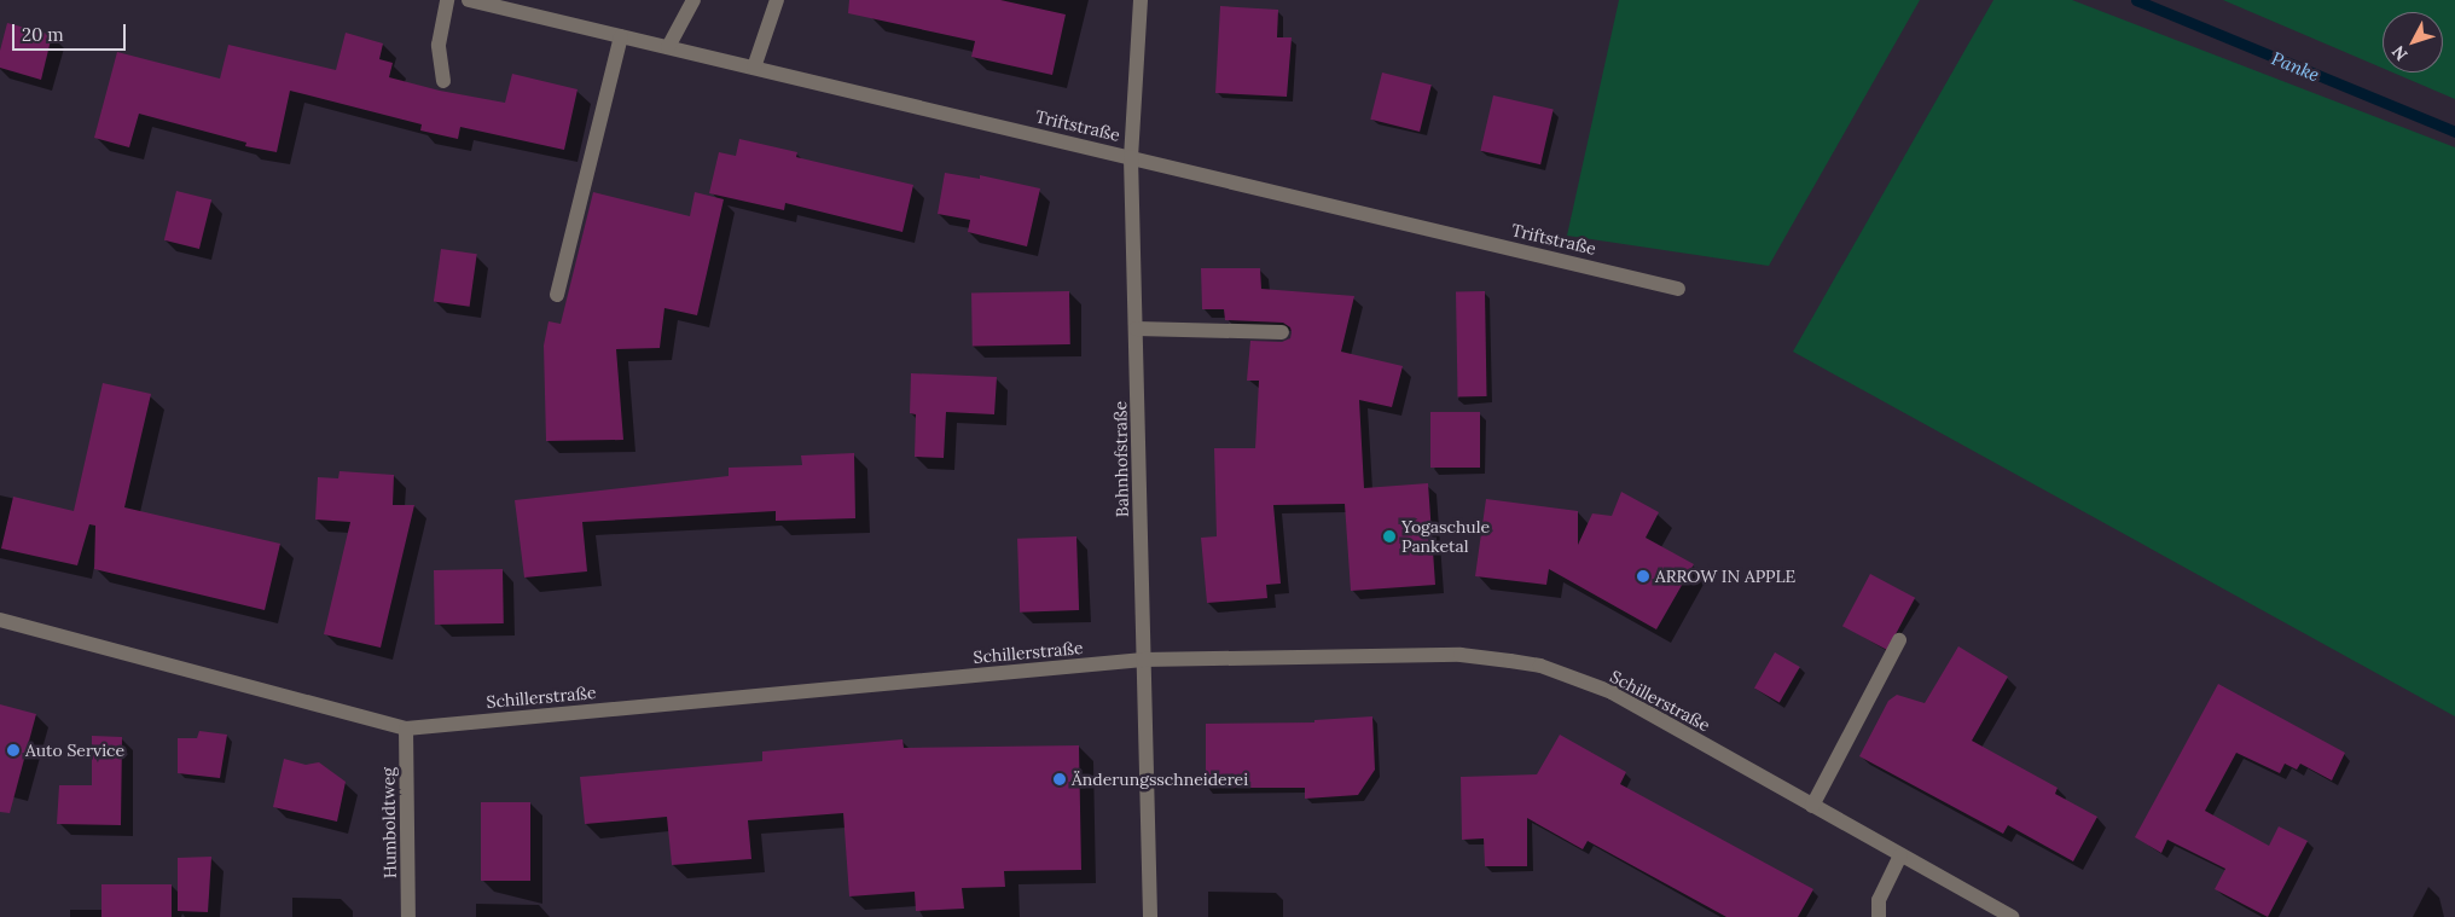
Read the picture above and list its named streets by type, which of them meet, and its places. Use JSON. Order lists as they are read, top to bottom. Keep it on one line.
{"streets":{"street":["Triftstraße","Bahnhofstraße","Schillerstraße","Humboldtweg"]},"crossings":[["Triftstraße","Bahnhofstraße"],["Bahnhofstraße","Schillerstraße"],["Schillerstraße","Humboldtweg"]],"water":["Panke"],"places":["Yogaschule Panketal","ARROW IN APPLE","Auto Service","Änderungsschneiderei"],"scale_bar":"20 m","north":"bottom left"}
